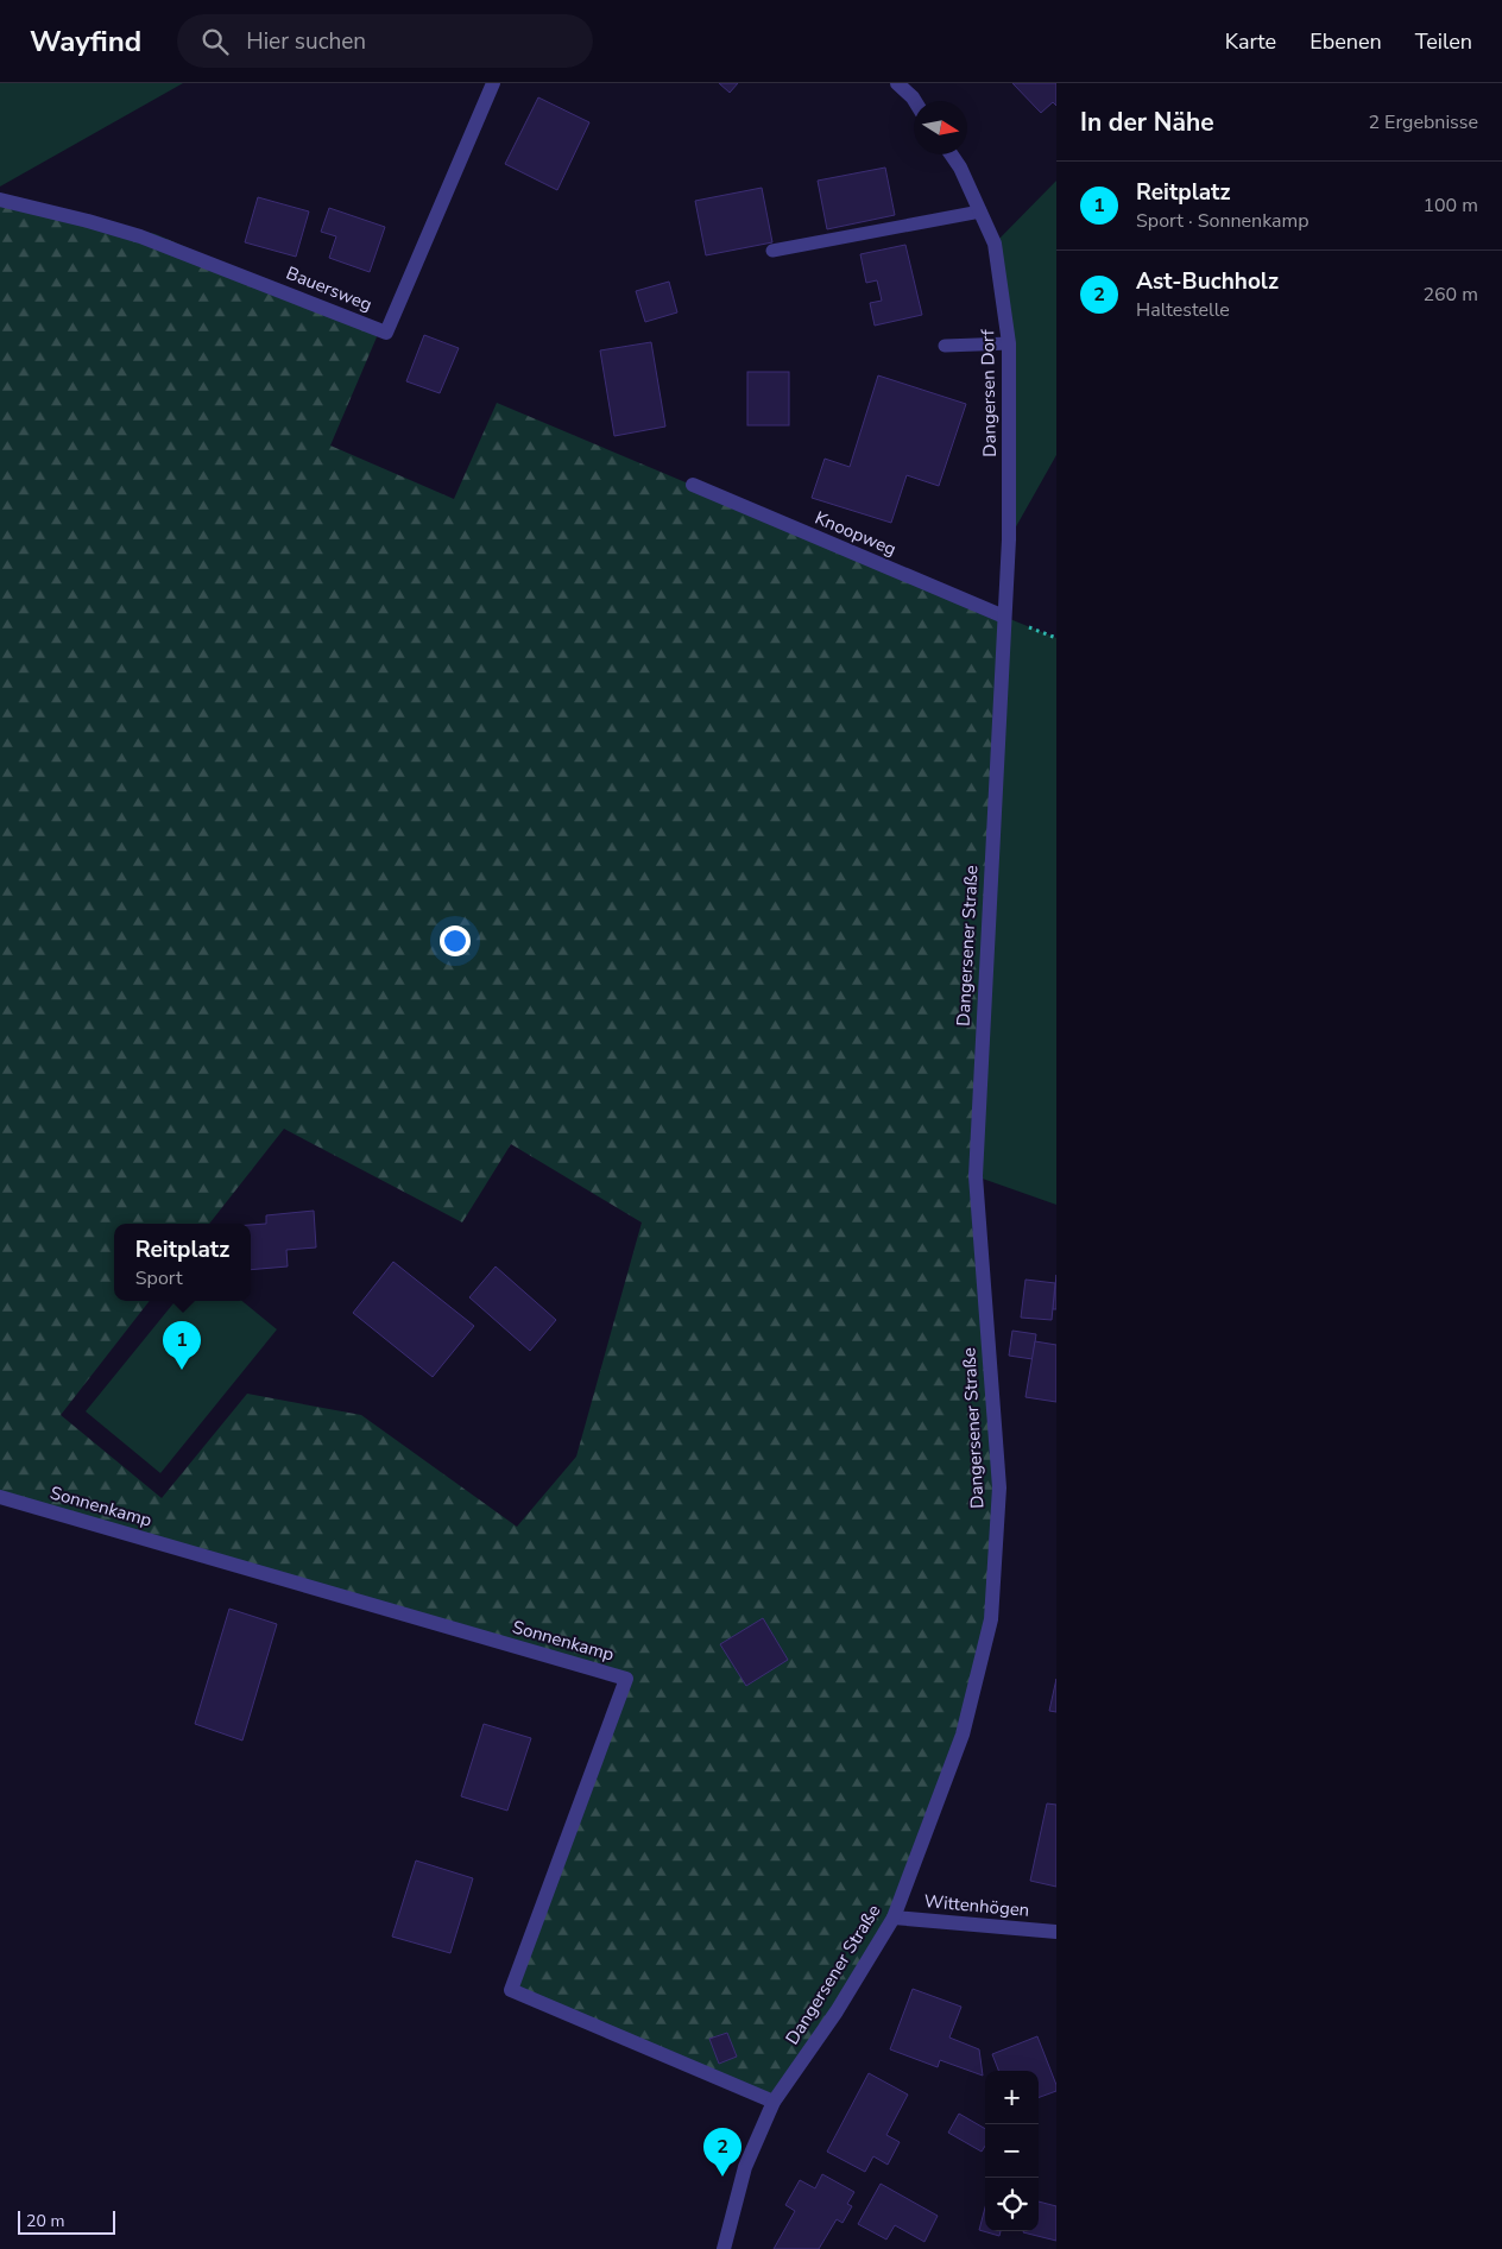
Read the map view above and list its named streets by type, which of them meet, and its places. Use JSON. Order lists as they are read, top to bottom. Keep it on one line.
{"streets":{"street":["Bauersweg","Dangersen Dorf","Knoopweg","Dangersener Straße","Sonnenkamp","Wittenhögen"]},"crossings":[["Dangersen Dorf","Knoopweg"],["Dangersen Dorf","Dangersener Straße"],["Knoopweg","Dangersener Straße"],["Dangersener Straße","Sonnenkamp"],["Dangersener Straße","Wittenhögen"]],"scale_bar":"20 m","north":"right","page":{"header":"Wayfind","search":"Hier suchen","nav":["Karte","Ebenen","Teilen"],"heading":["In der Nähe","2 Ergebnisse"],"list":[{"mark":"1","name":"Reitplatz","note":"Sport · Sonnenkamp","value":"100 m"},{"mark":"2","name":"Ast-Buchholz","note":"Haltestelle","value":"260 m"}],"popup":["Reitplatz","Sport"],"pins":["1","2"],"map_buttons":["+","−"],"scale":"20 m"}}
